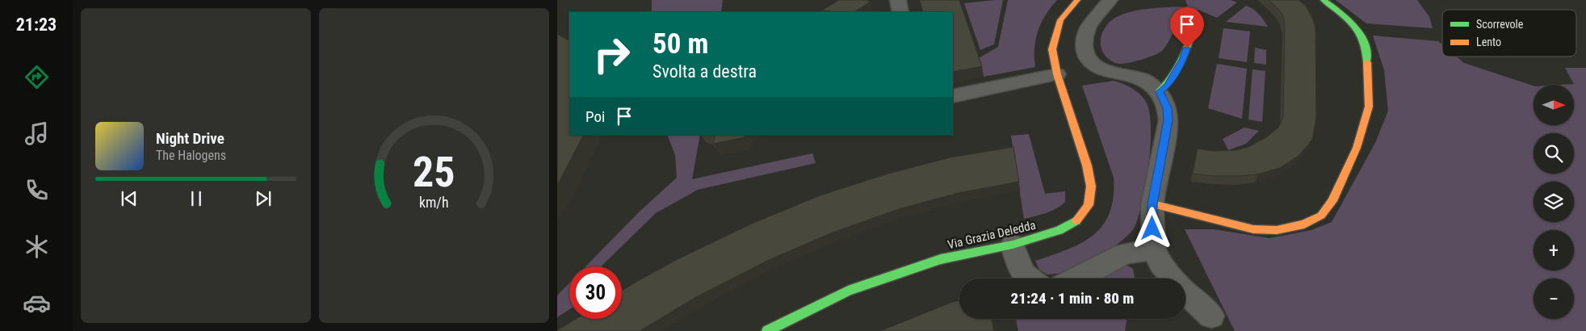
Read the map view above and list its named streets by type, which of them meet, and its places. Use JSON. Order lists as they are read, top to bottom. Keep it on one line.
{"streets":{"street":["Via Grazia Deledda"]},"legend":["Scorrevole","Lento"],"north":"right","page":{"tabs":"21:23","turn":["50 m","Svolta a destra"],"map_buttons":["+","−"],"then":"Poi","song":["Night Drive","The Halogens"],"limit":"30","trip":"21:24 · 1 min · 80 m","gauge":["25","km/h"]}}
